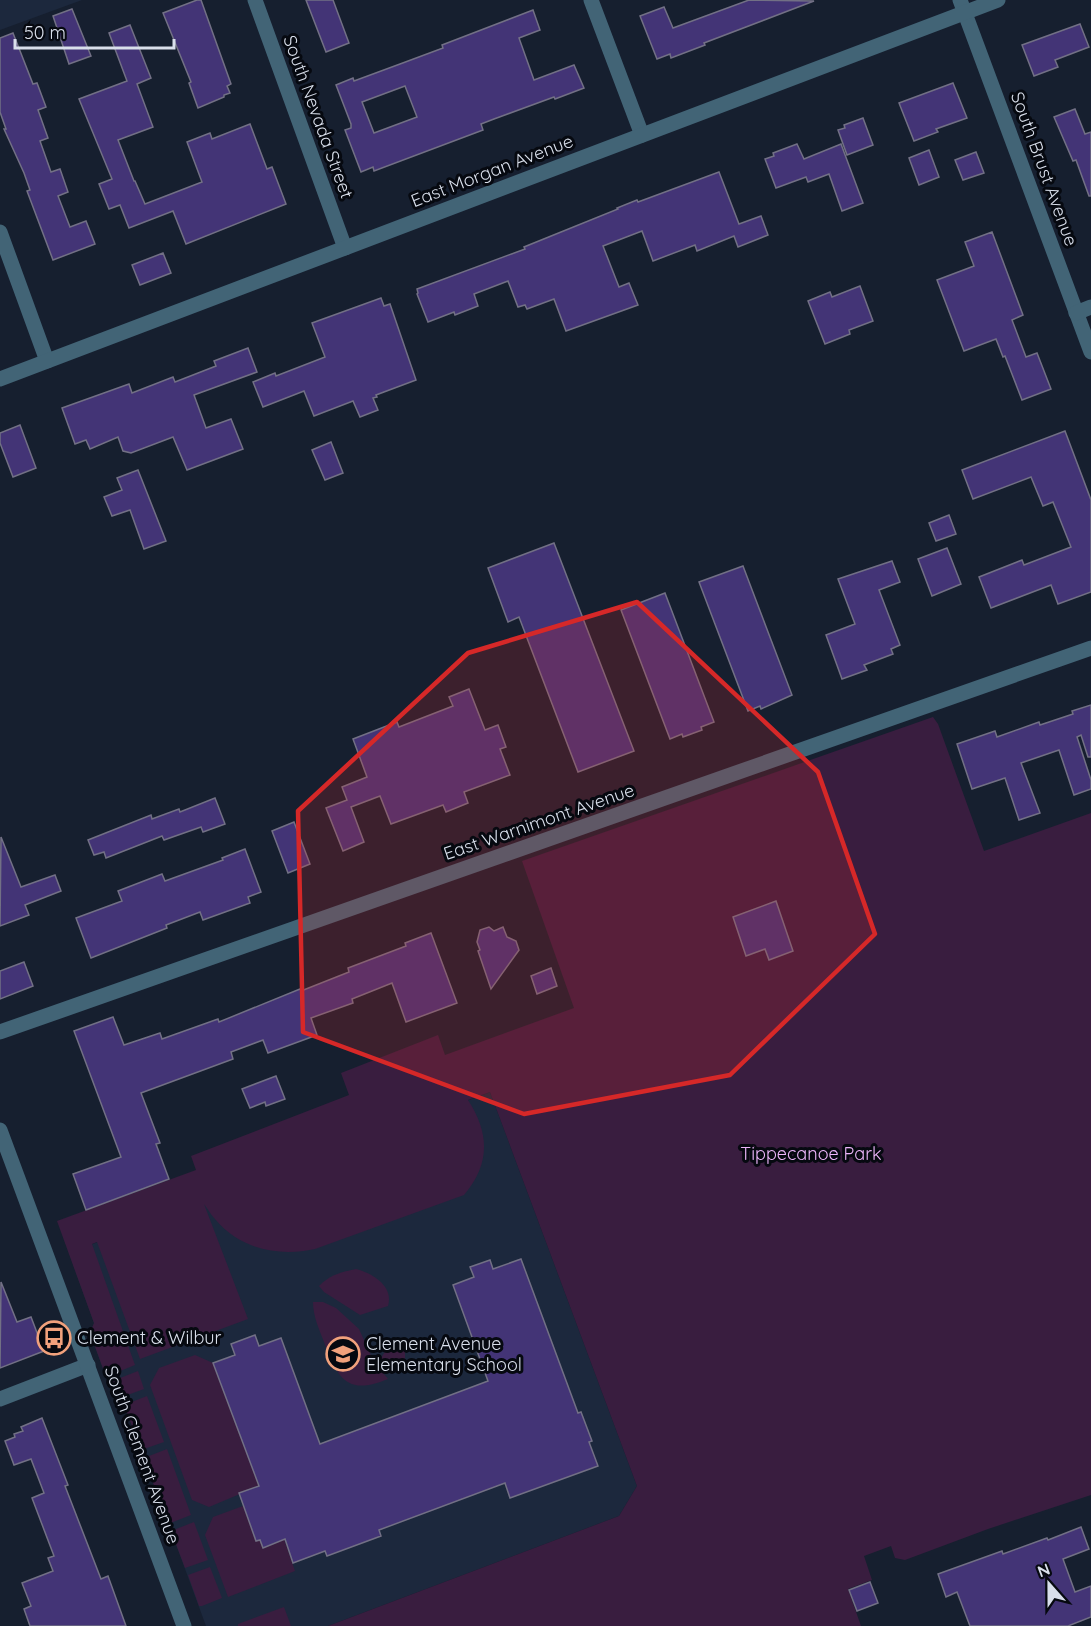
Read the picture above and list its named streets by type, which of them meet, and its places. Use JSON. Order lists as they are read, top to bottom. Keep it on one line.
{"streets":{"street":["South Nevada Street","South Brust Avenue","East Morgan Avenue","East Warnimont Avenue","South Clement Avenue"]},"crossings":[["South Nevada Street","East Morgan Avenue"],["South Brust Avenue","East Morgan Avenue"]],"parks":["Tippecanoe Park"],"places":{"bus stop":["Clement & Wilbur"],"school or university":["Clement Avenue Elementary School"]},"scale_bar":"50 m","north":"top"}
